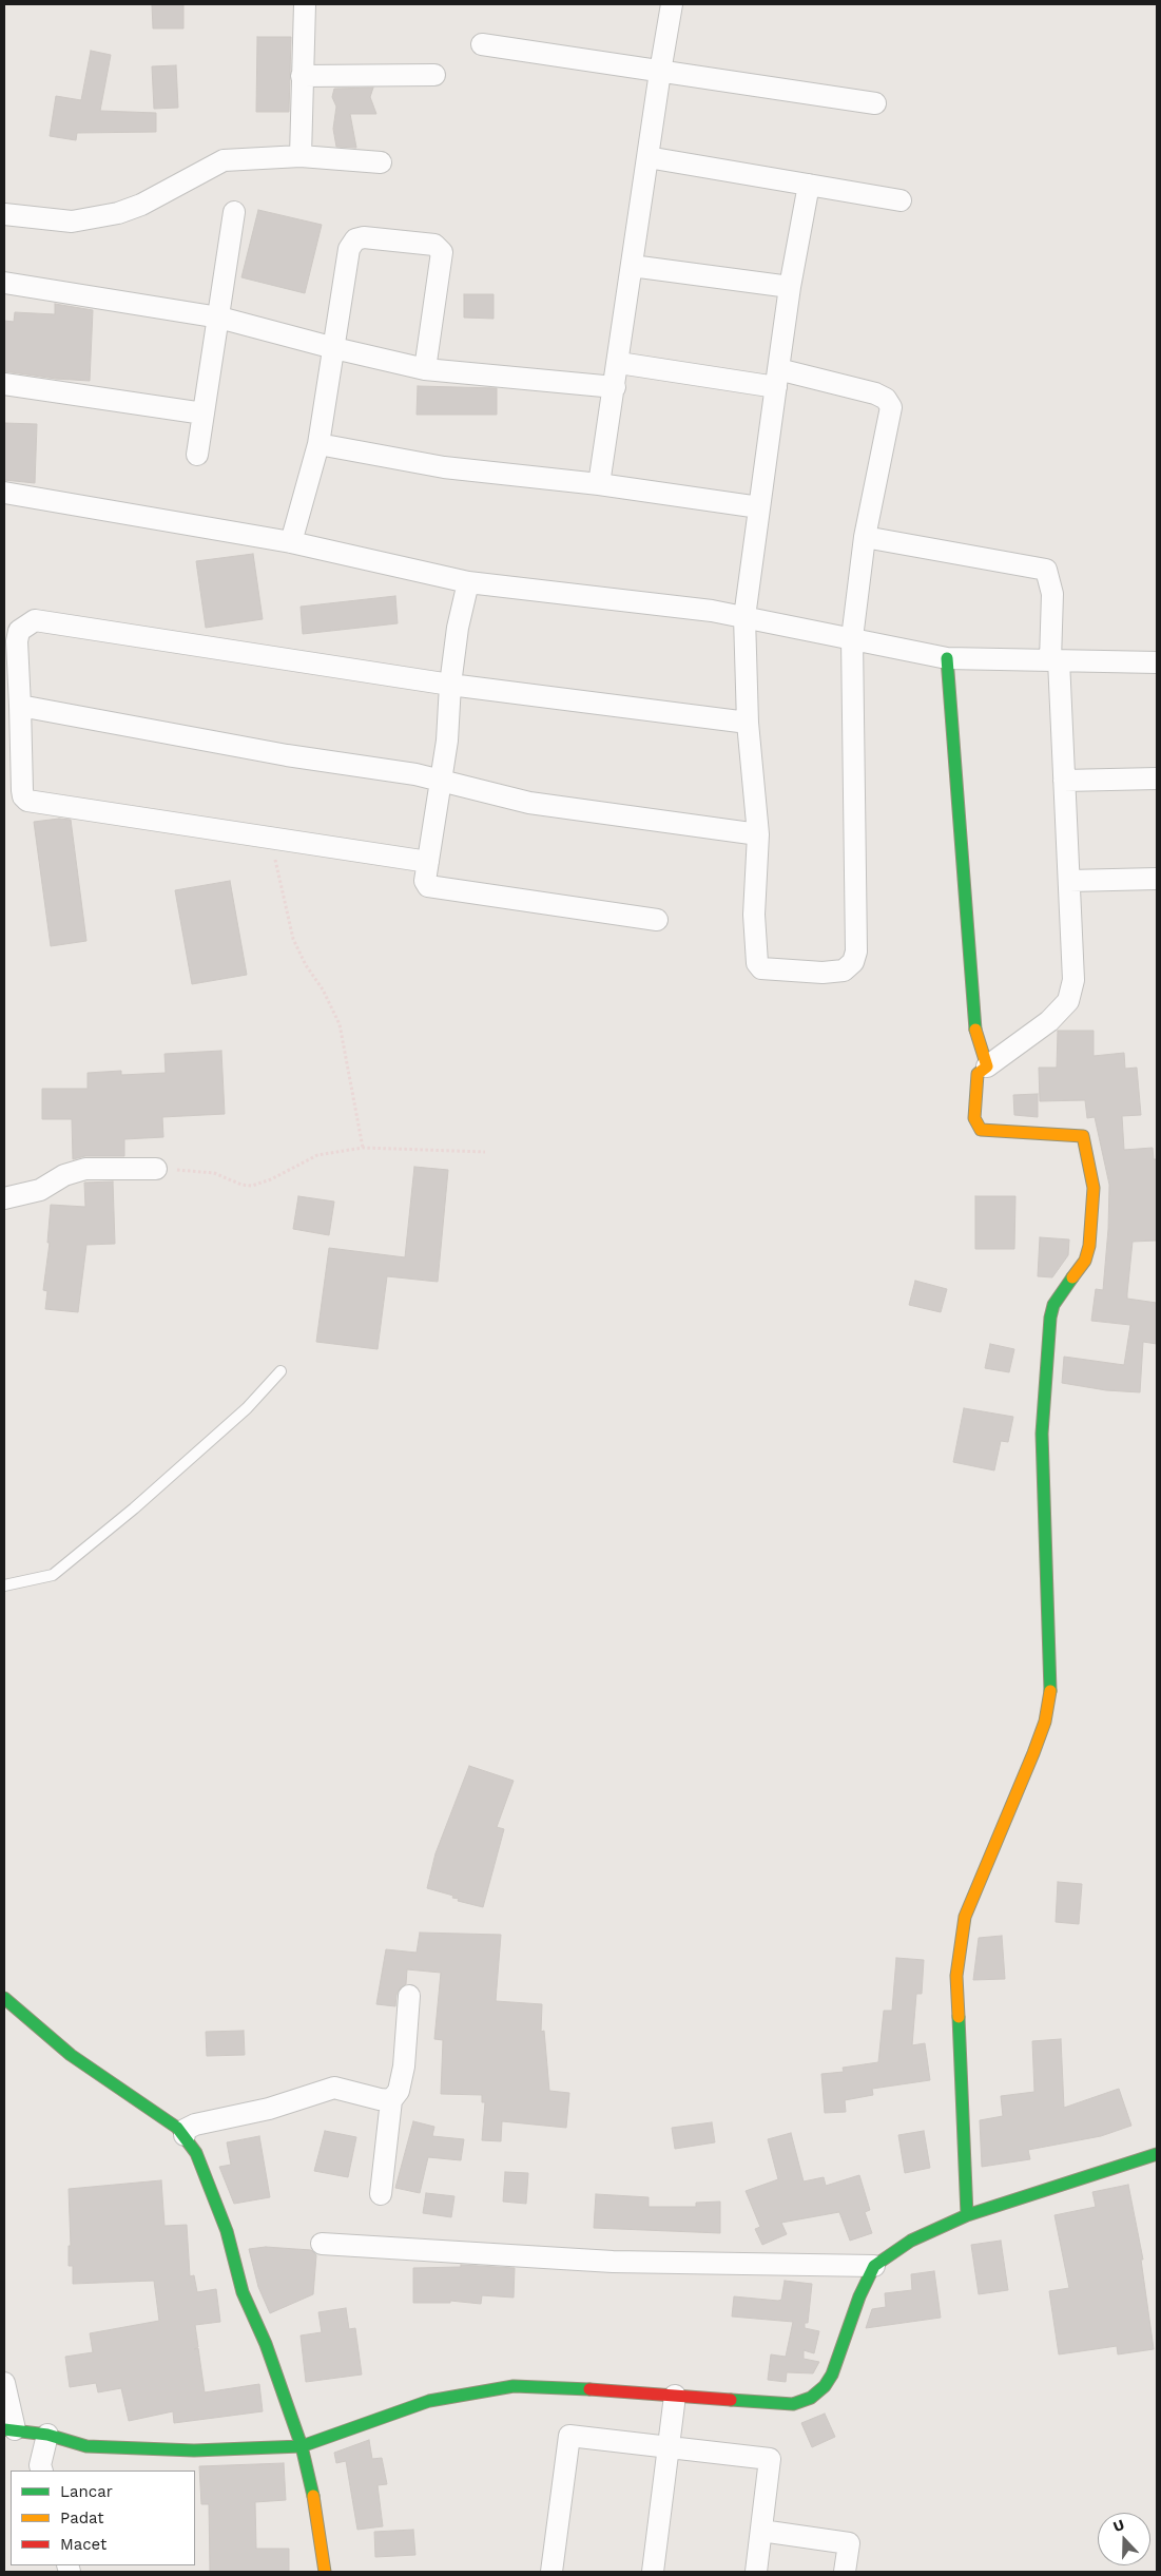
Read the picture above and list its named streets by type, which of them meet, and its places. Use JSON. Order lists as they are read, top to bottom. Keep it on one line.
{"legend":["Lancar","Padat","Macet"],"north":"top"}
